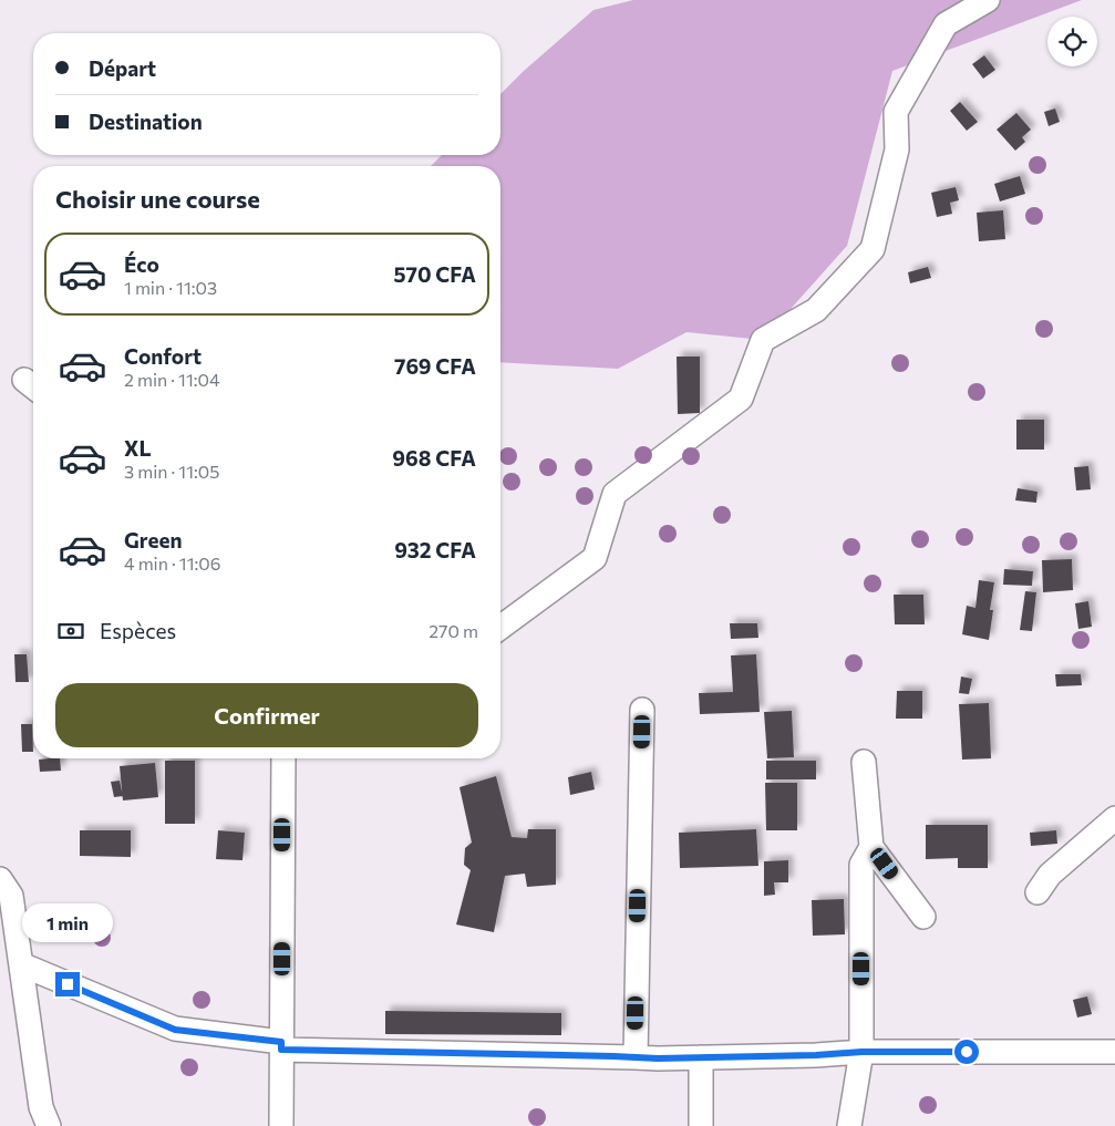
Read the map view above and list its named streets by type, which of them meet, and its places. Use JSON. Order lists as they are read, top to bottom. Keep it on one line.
{"page":{"banner":["Départ","Destination"],"heading":"Choisir une course","list":[{"name":"Éco","note":"1 min · 11:03","value":"570 CFA"},{"name":"Confort","note":"2 min · 11:04","value":"769 CFA"},{"name":"XL","note":"3 min · 11:05","value":"968 CFA"},{"name":"Green","note":"4 min · 11:06","value":"932 CFA"}],"pay":["Espèces","270 m"],"buttons":"Confirmer","bubble":"1 min"}}
